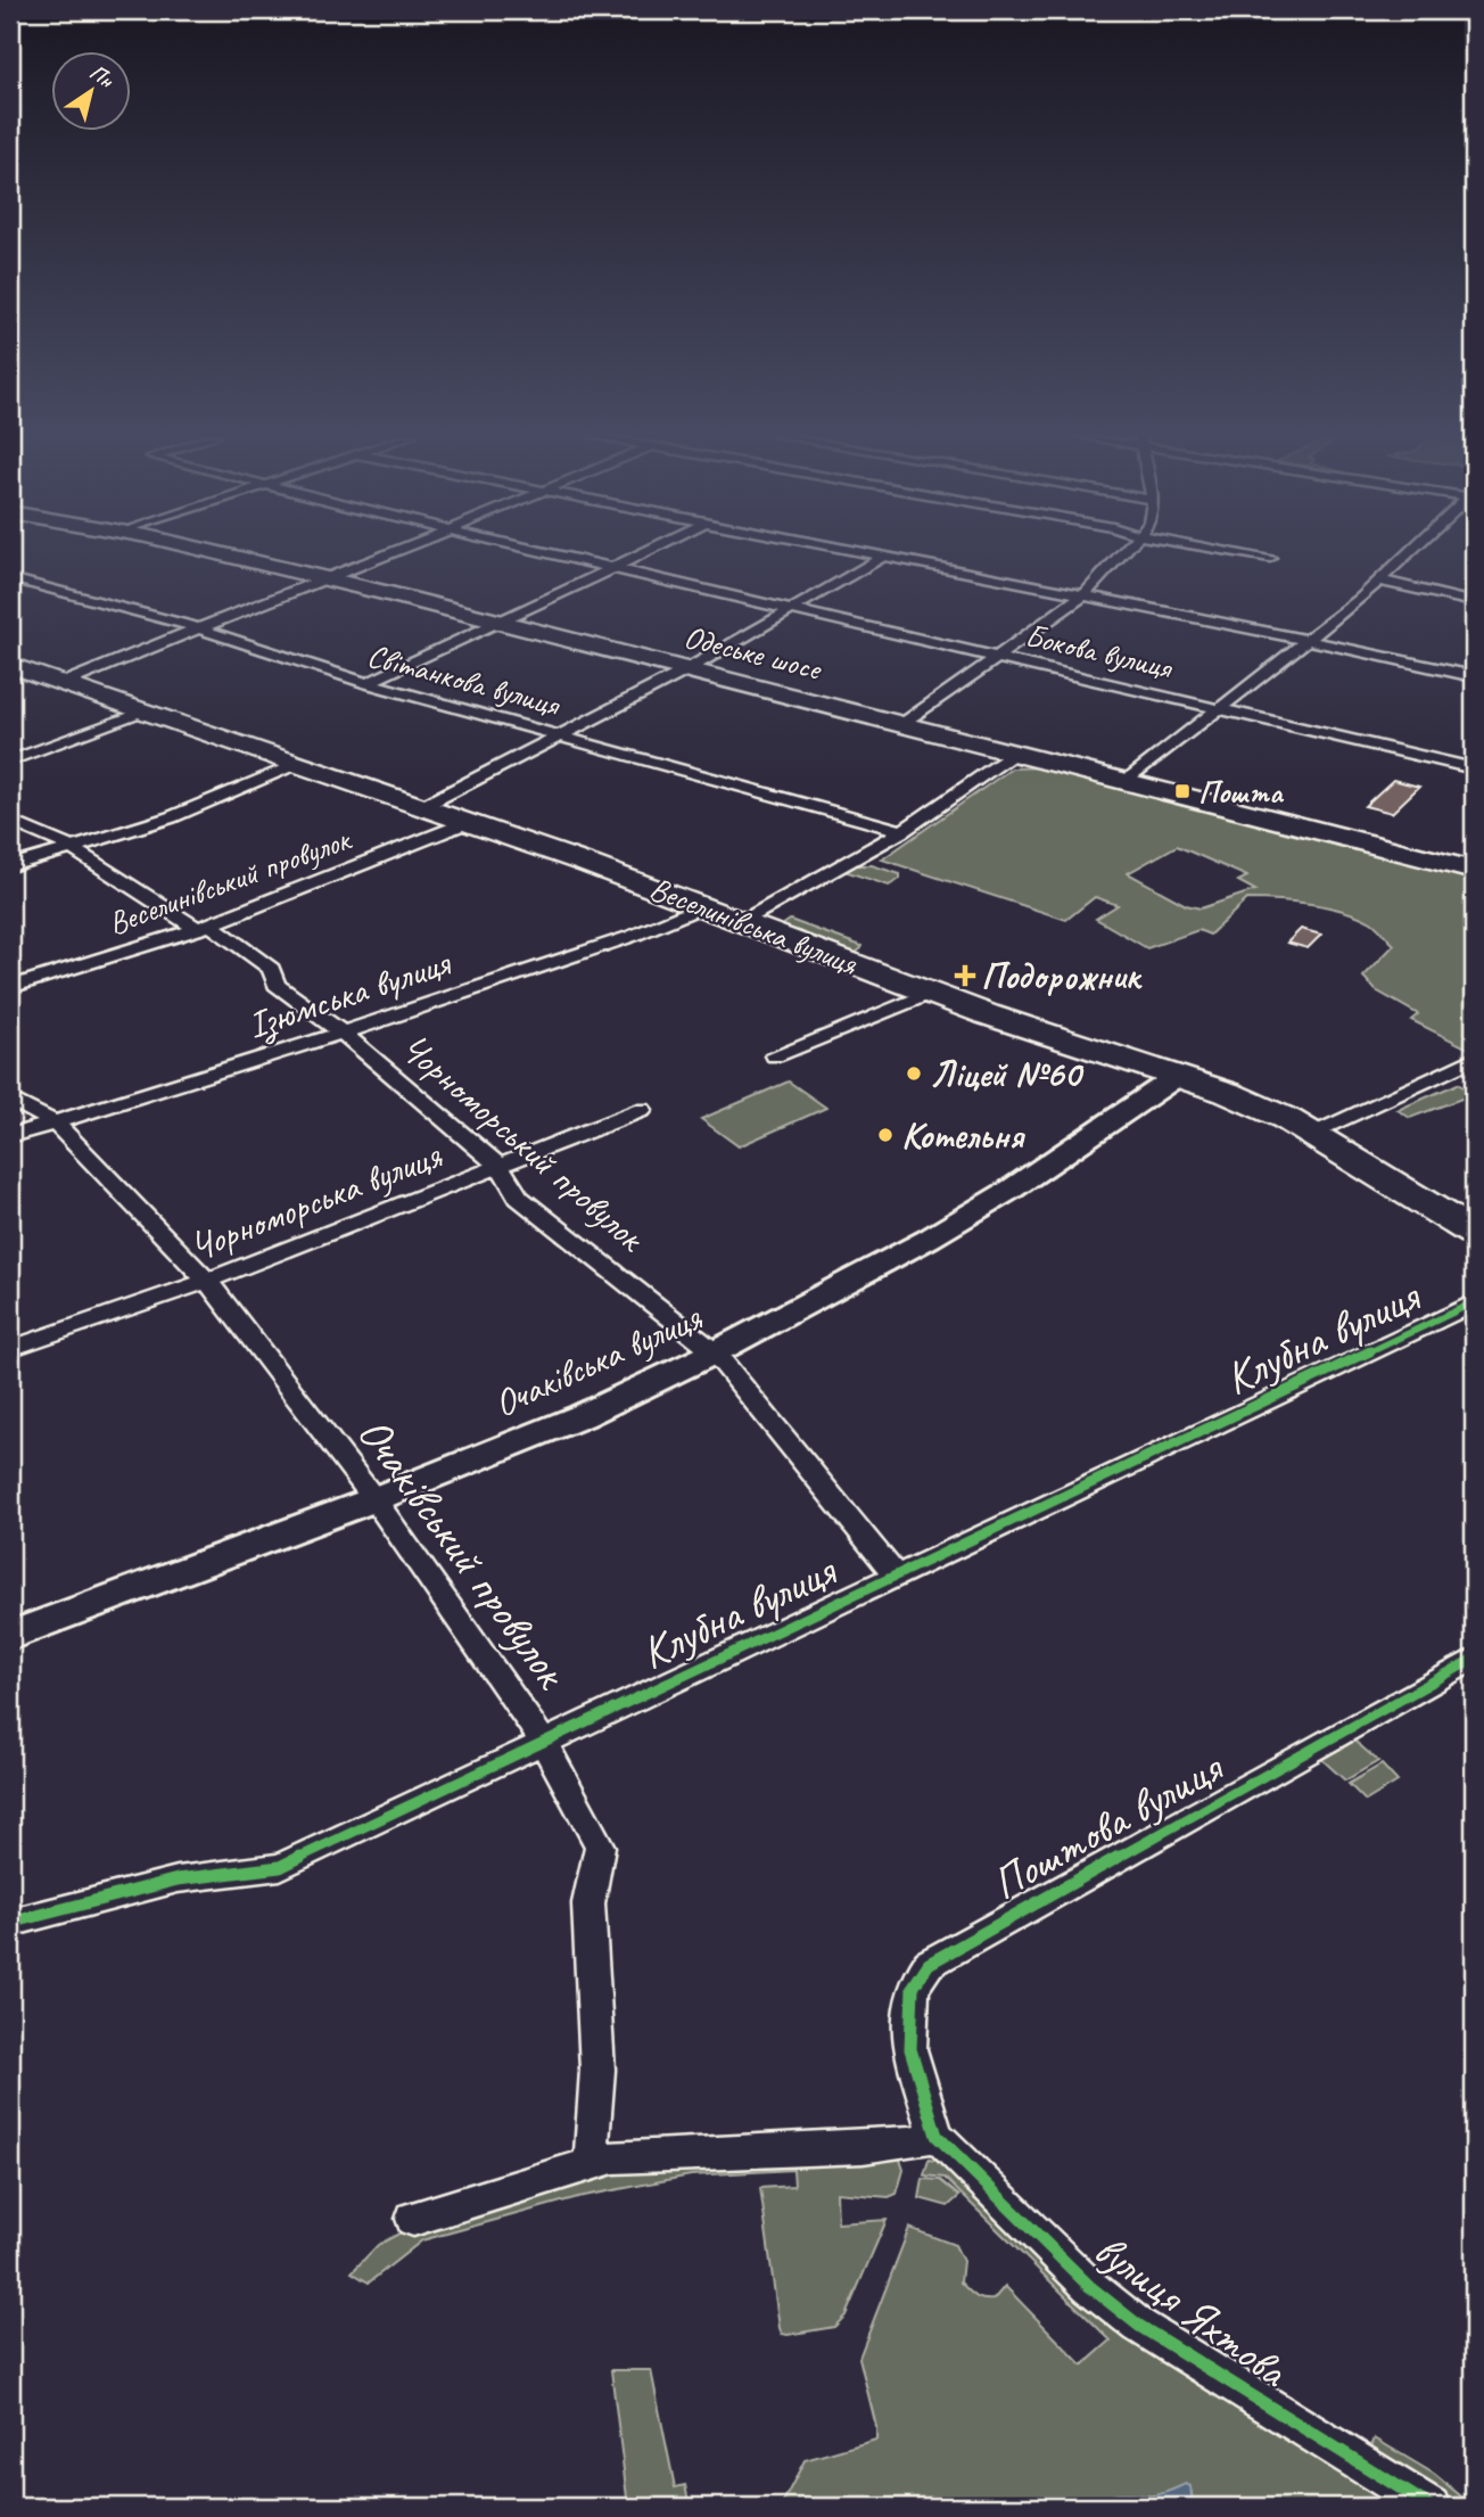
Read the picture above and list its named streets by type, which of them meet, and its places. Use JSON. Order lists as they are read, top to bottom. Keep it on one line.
{"streets":{"highway":["Одеське шосе","Веселинівська вулиця"],"street":["Бокова вулиця","Світанкова вулиця","Веселинівський провулок","Ізюмська вулиця","Чорноморський провулок","Чорноморська вулиця","Клубна вулиця","Очаківська вулиця","Очаківський провулок","Поштова вулиця","вулиця Яхтова"]},"crossings":[["Веселинівський провулок","Веселинівська вулиця"],["Веселинівський провулок","Чорноморський провулок"],["Веселинівська вулиця","Ізюмська вулиця"],["Веселинівська вулиця","Очаківська вулиця"],["Ізюмська вулиця","Чорноморський провулок"],["Ізюмська вулиця","Очаківський провулок"],["Чорноморський провулок","Чорноморська вулиця"],["Чорноморський провулок","Клубна вулиця"],["Чорноморський провулок","Очаківська вулиця"],["Чорноморська вулиця","Очаківський провулок"],["Клубна вулиця","Очаківський провулок"],["Очаківська вулиця","Очаківський провулок"],["Поштова вулиця","вулиця Яхтова"]],"places":{"transit":["Пошта"],"health":["Подорожник"],"other":["Ліцей №60","Котельня"]},"north":"top right"}
